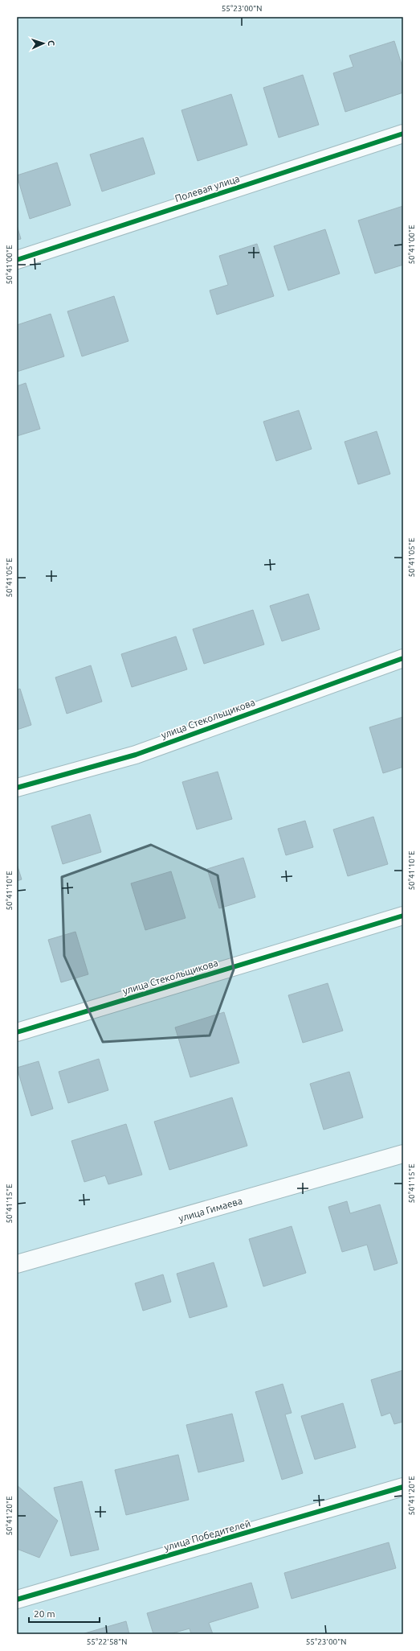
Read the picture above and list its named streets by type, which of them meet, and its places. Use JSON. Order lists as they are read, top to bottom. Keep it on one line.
{"streets":{"street":["Полевая улица","улица Стекольщикова","улица Гимаева","улица Победителей"]},"scale_bar":"20 m","north":"right","coordinates":["55°23'00\"N","50°41'00\"E","50°41'05\"E","50°41'10\"E","50°41'15\"E","50°41'20\"E","55°22'58\"N"]}
